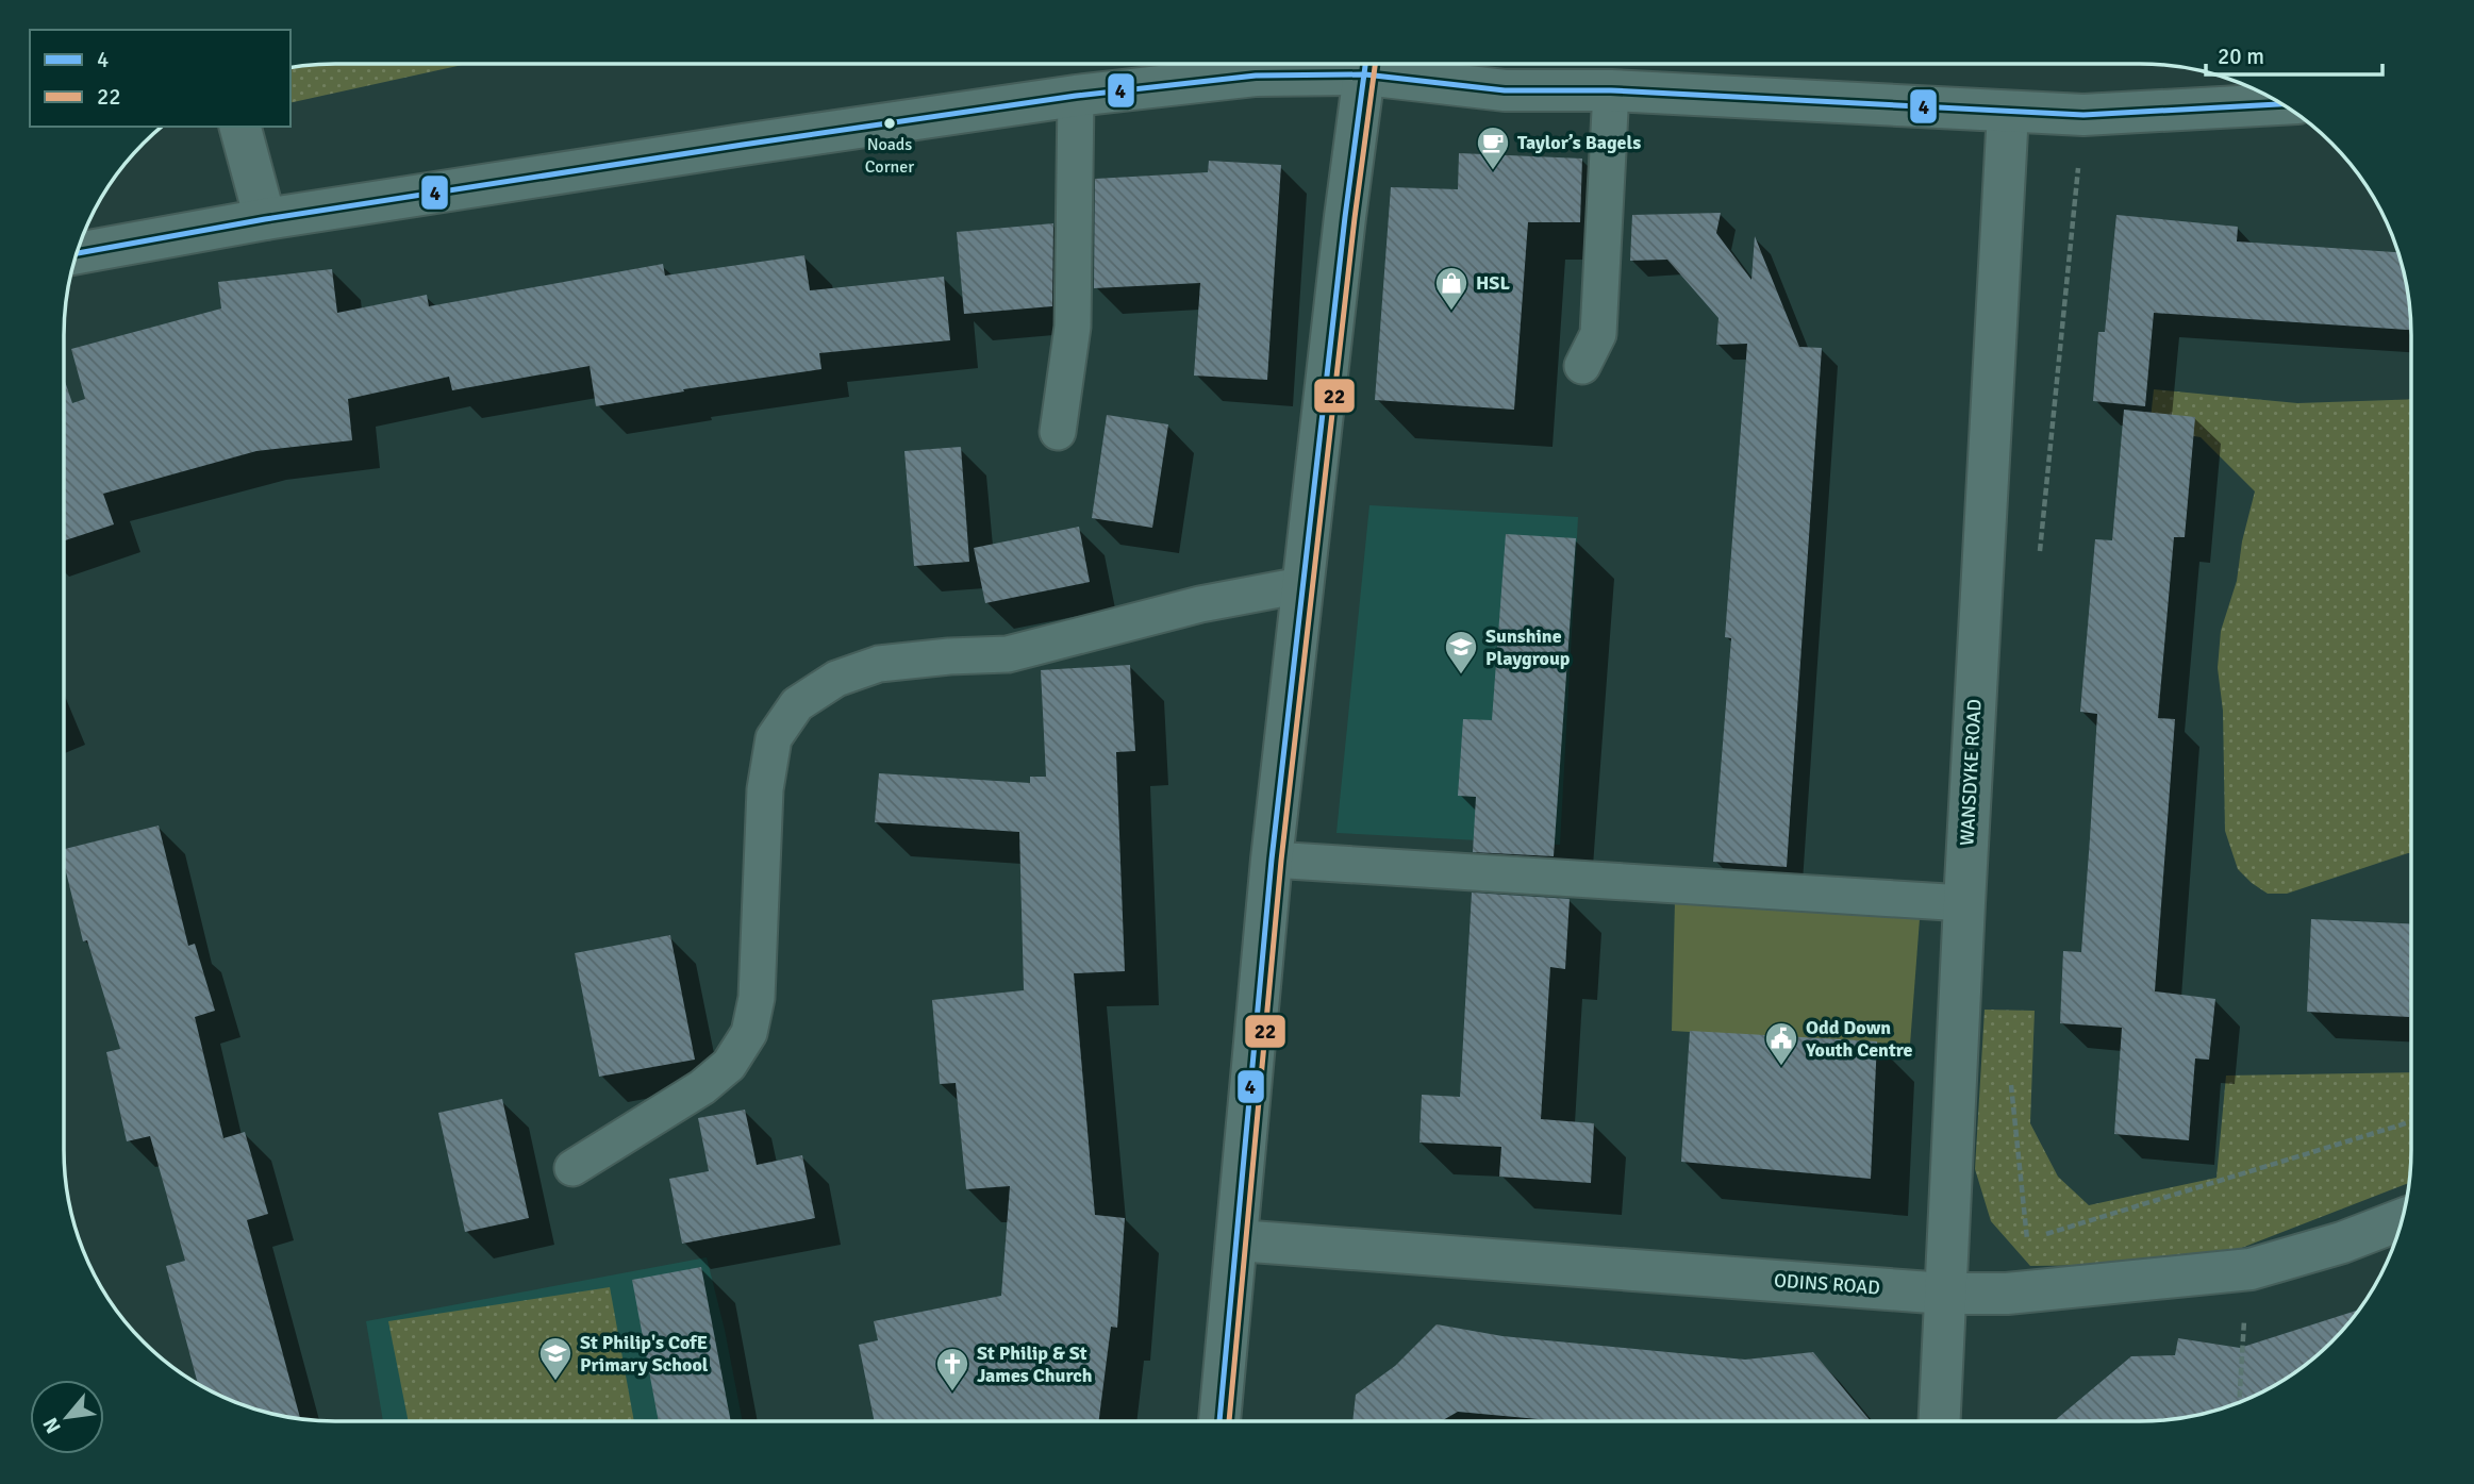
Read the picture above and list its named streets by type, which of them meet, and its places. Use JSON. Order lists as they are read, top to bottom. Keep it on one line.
{"streets":{"street":["WANSDYKE ROAD","ODINS ROAD"]},"crossings":[["WANSDYKE ROAD","ODINS ROAD"]],"places":{"other":["Noads Corner"],"cafe":["Taylor’s Bagels"],"shop":["HSL"],"school or university":["Sunshine Playgroup","St Philip's CofE Primary School"],"public building":["Odd Down Youth Centre"],"church":["St Philip & St James Church"]},"lines":["transit line 4","transit line 22"],"legend":["4","22"],"scale_bar":"20 m","north":"bottom left"}
